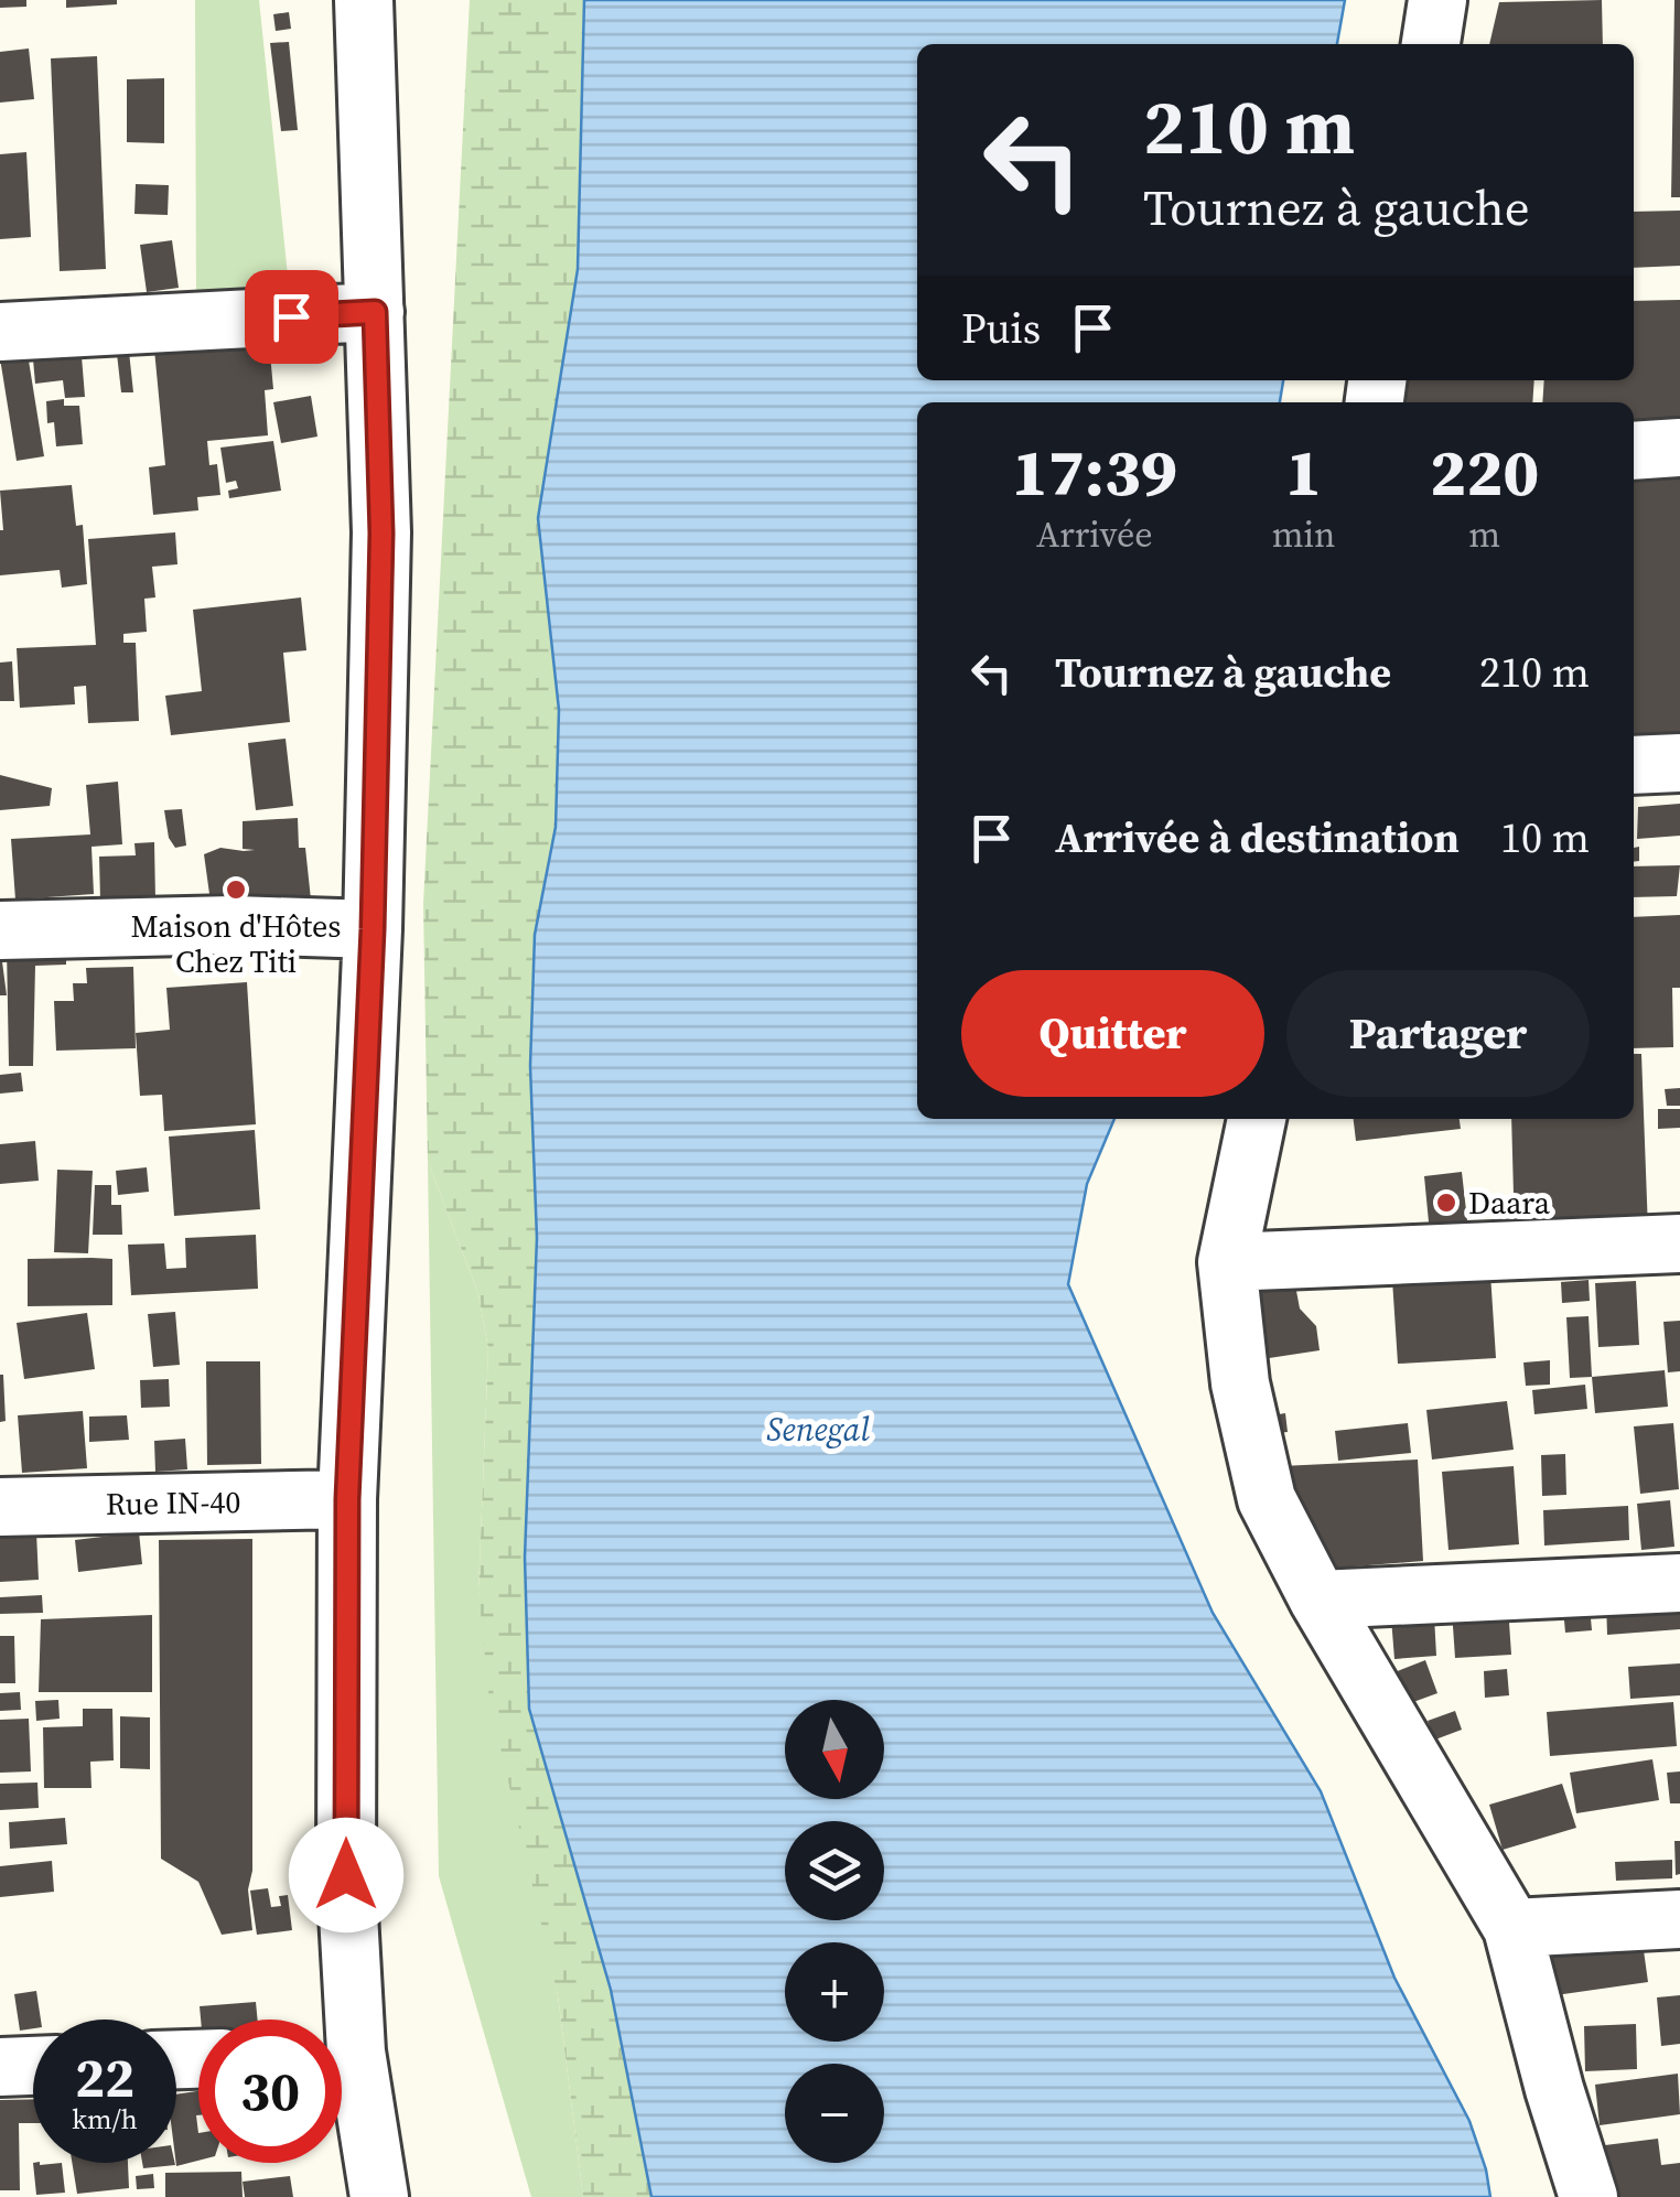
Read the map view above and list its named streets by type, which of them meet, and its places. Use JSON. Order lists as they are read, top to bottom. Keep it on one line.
{"streets":{"street":["Rue IN-40"]},"water":["Senegal"],"places":["Maison d'Hôtes Chez Titi","Daara"],"north":"bottom","page":{"turn":["210 m","Tournez à gauche"],"then":"Puis","eta":["17:39","Arrivée","1","min","220","m"],"list":[{"name":"Tournez à gauche","value":"210 m"},{"name":"Arrivée à destination","value":"10 m"}],"buttons":["Quitter","Partager"],"map_buttons":["+","−"],"speed":"22 km/h","limit":"30"}}
